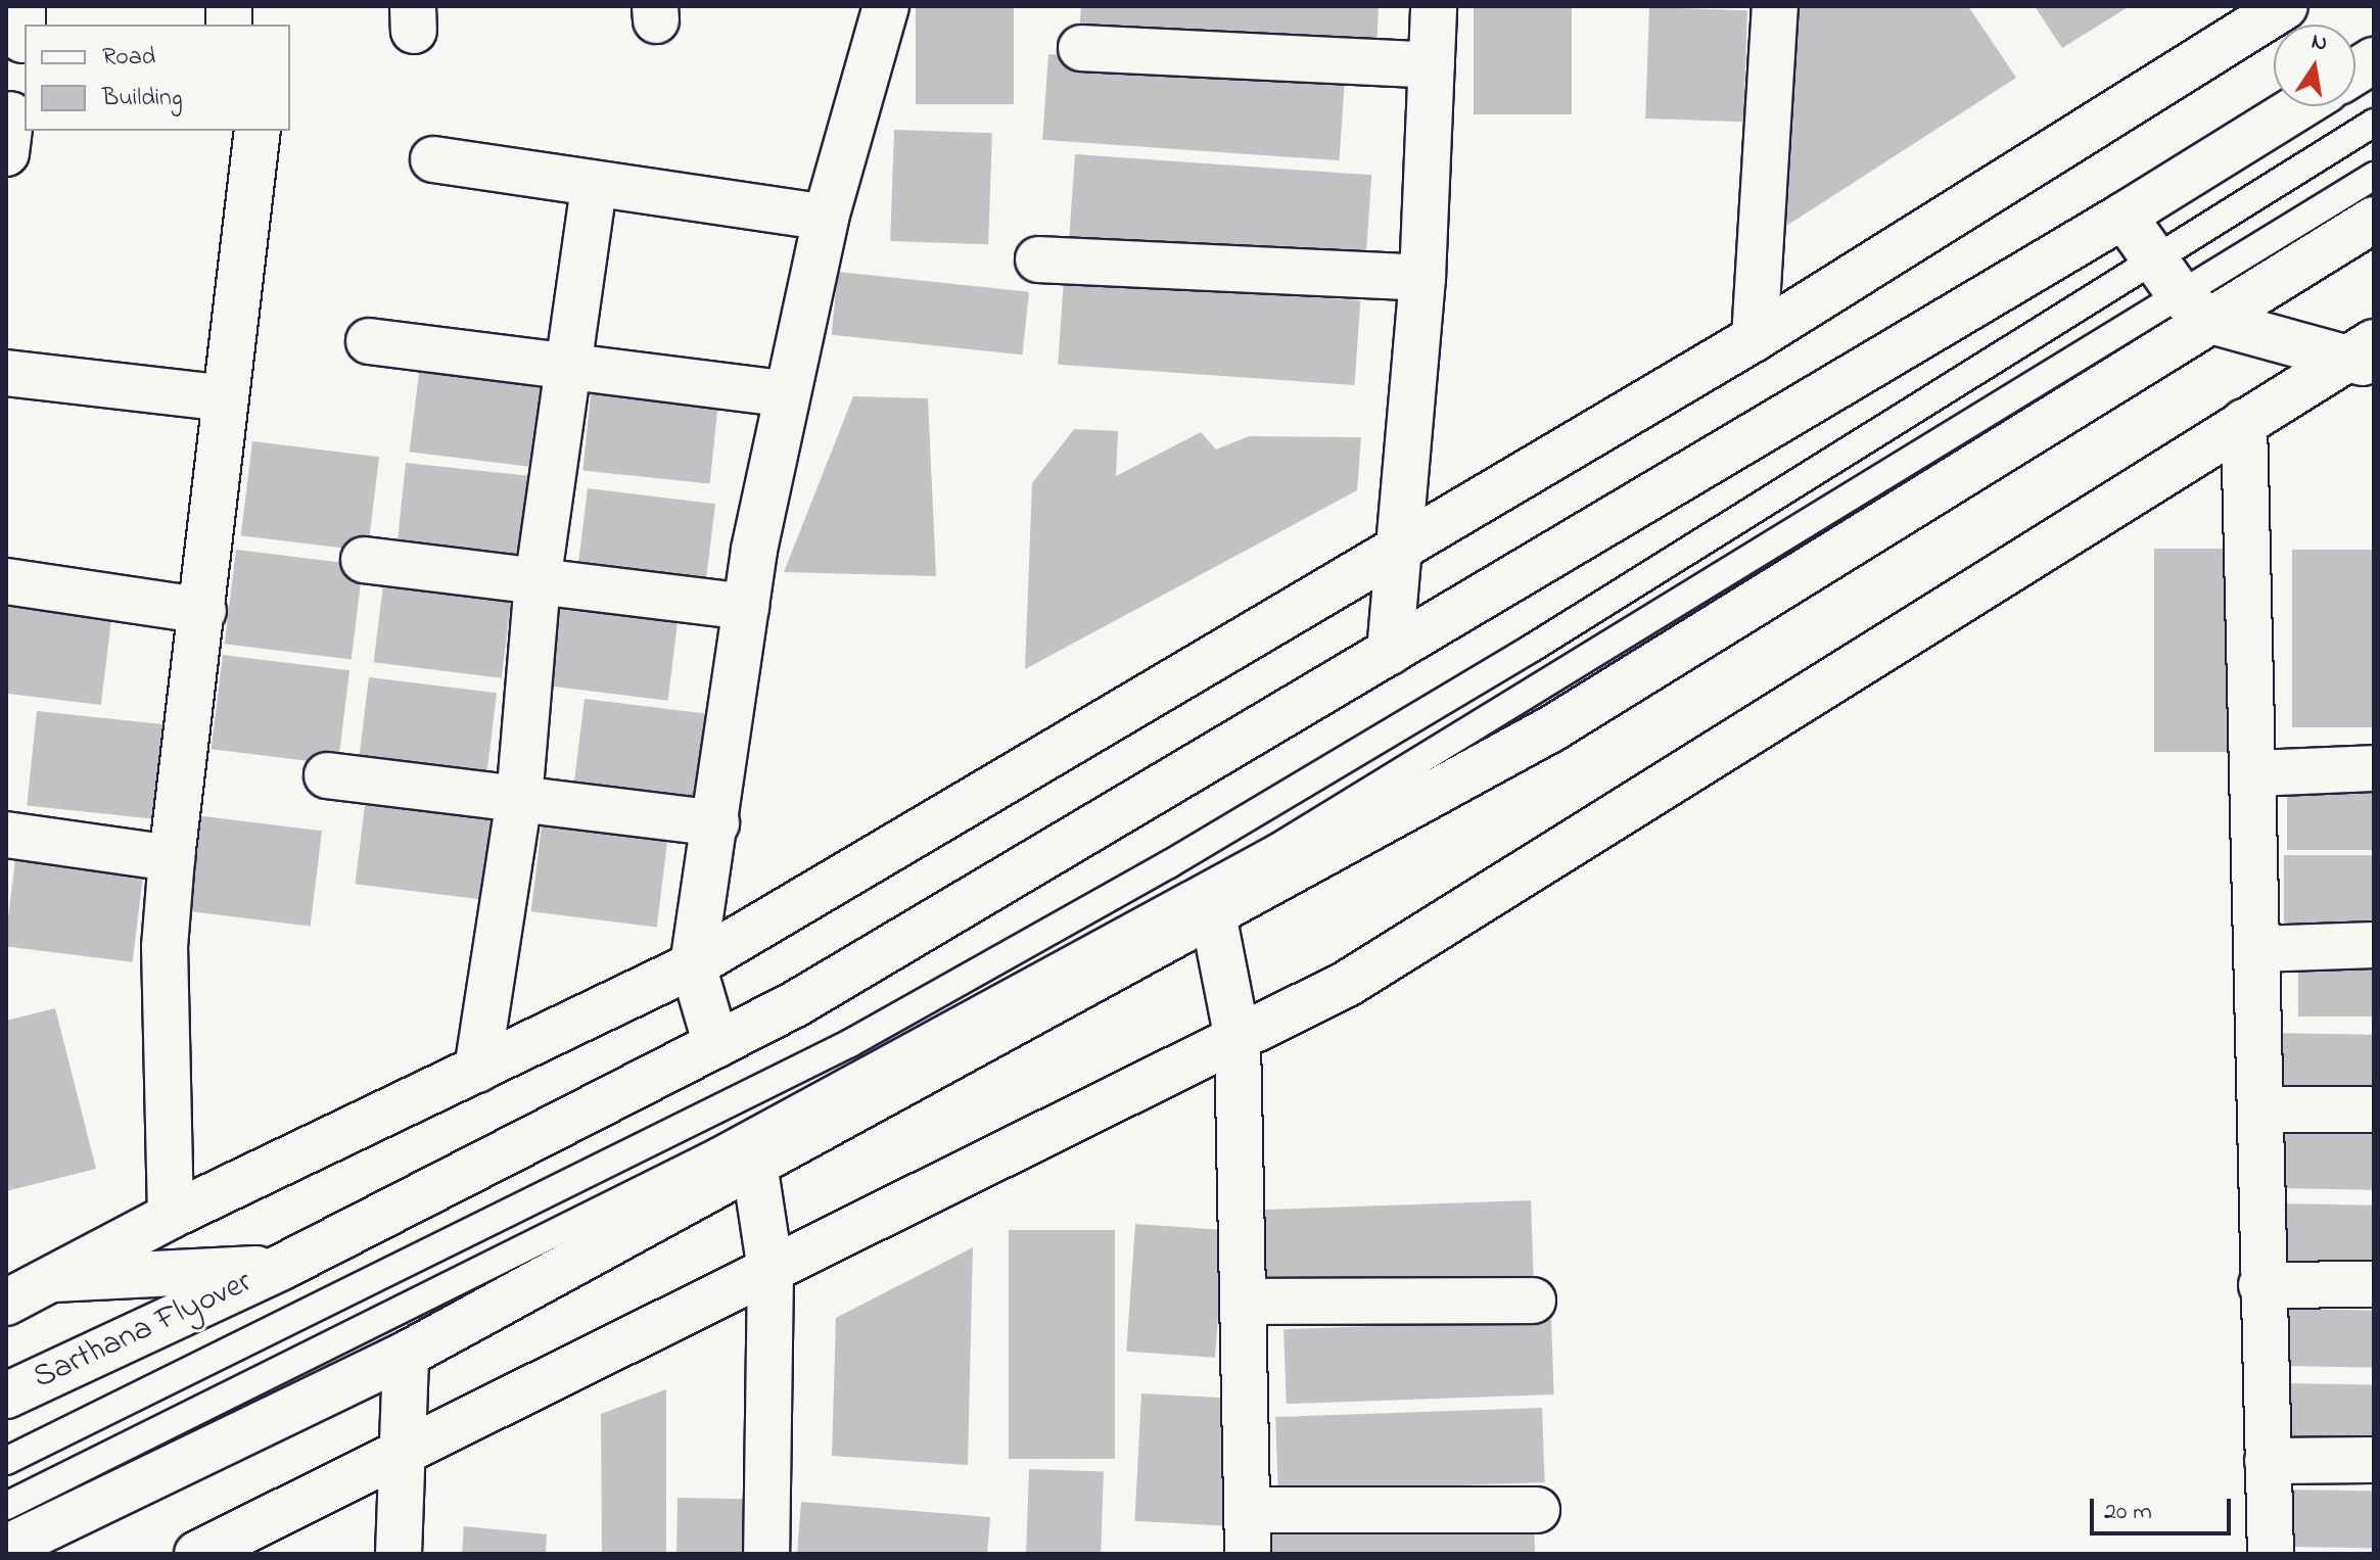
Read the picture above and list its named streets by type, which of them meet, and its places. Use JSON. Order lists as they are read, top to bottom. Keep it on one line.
{"streets":{"street":["Sarthana Flyover"]},"legend":["Road","Building"],"scale_bar":"20 m","north":"top"}
